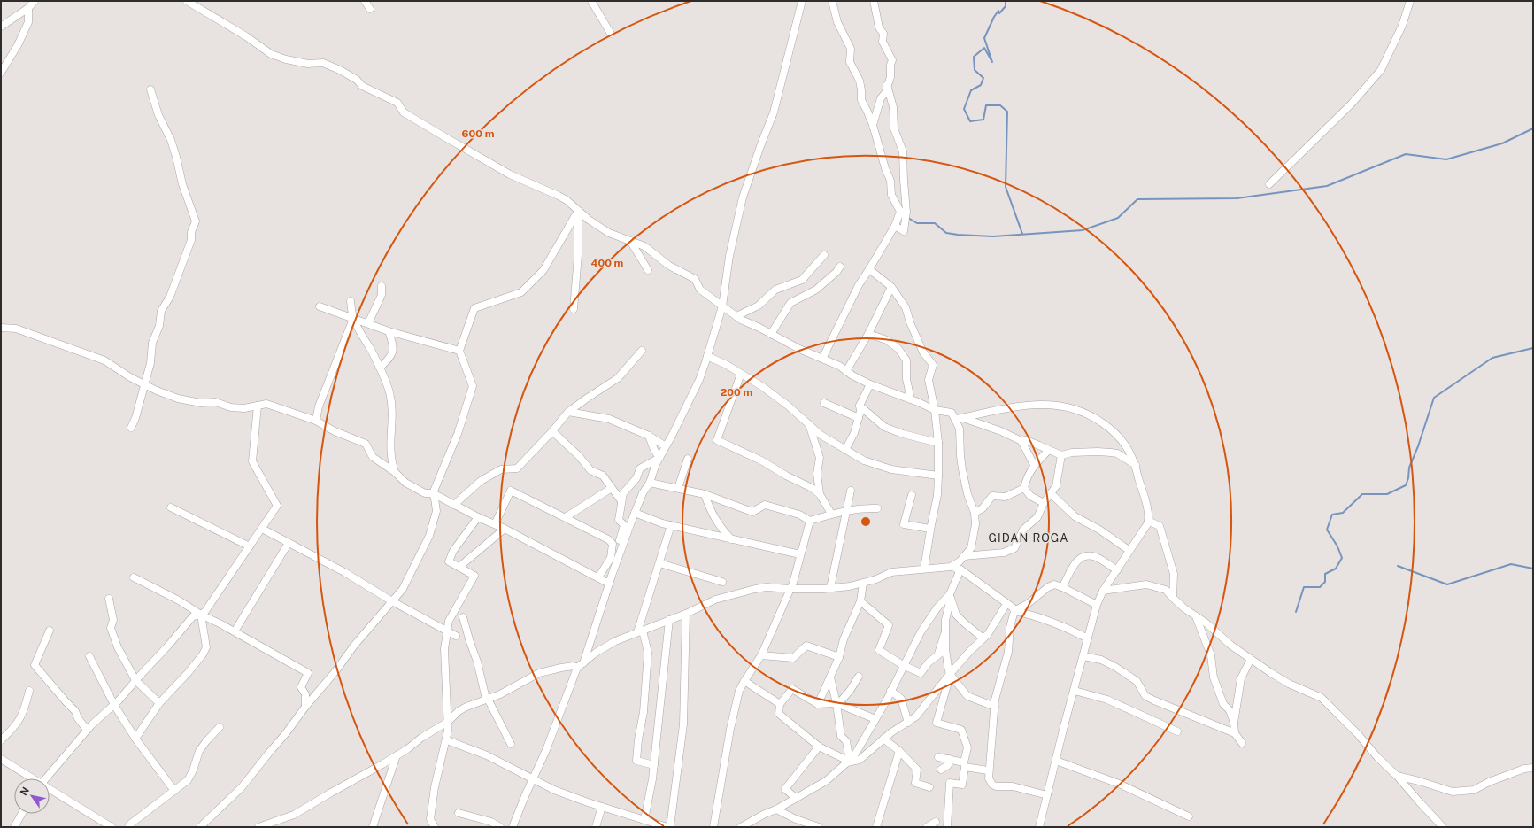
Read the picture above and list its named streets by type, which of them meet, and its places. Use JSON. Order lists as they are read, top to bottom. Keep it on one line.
{"districts":["GIDAN ROGA"],"north":"top left","rings":["600 m","400 m","200 m"]}
